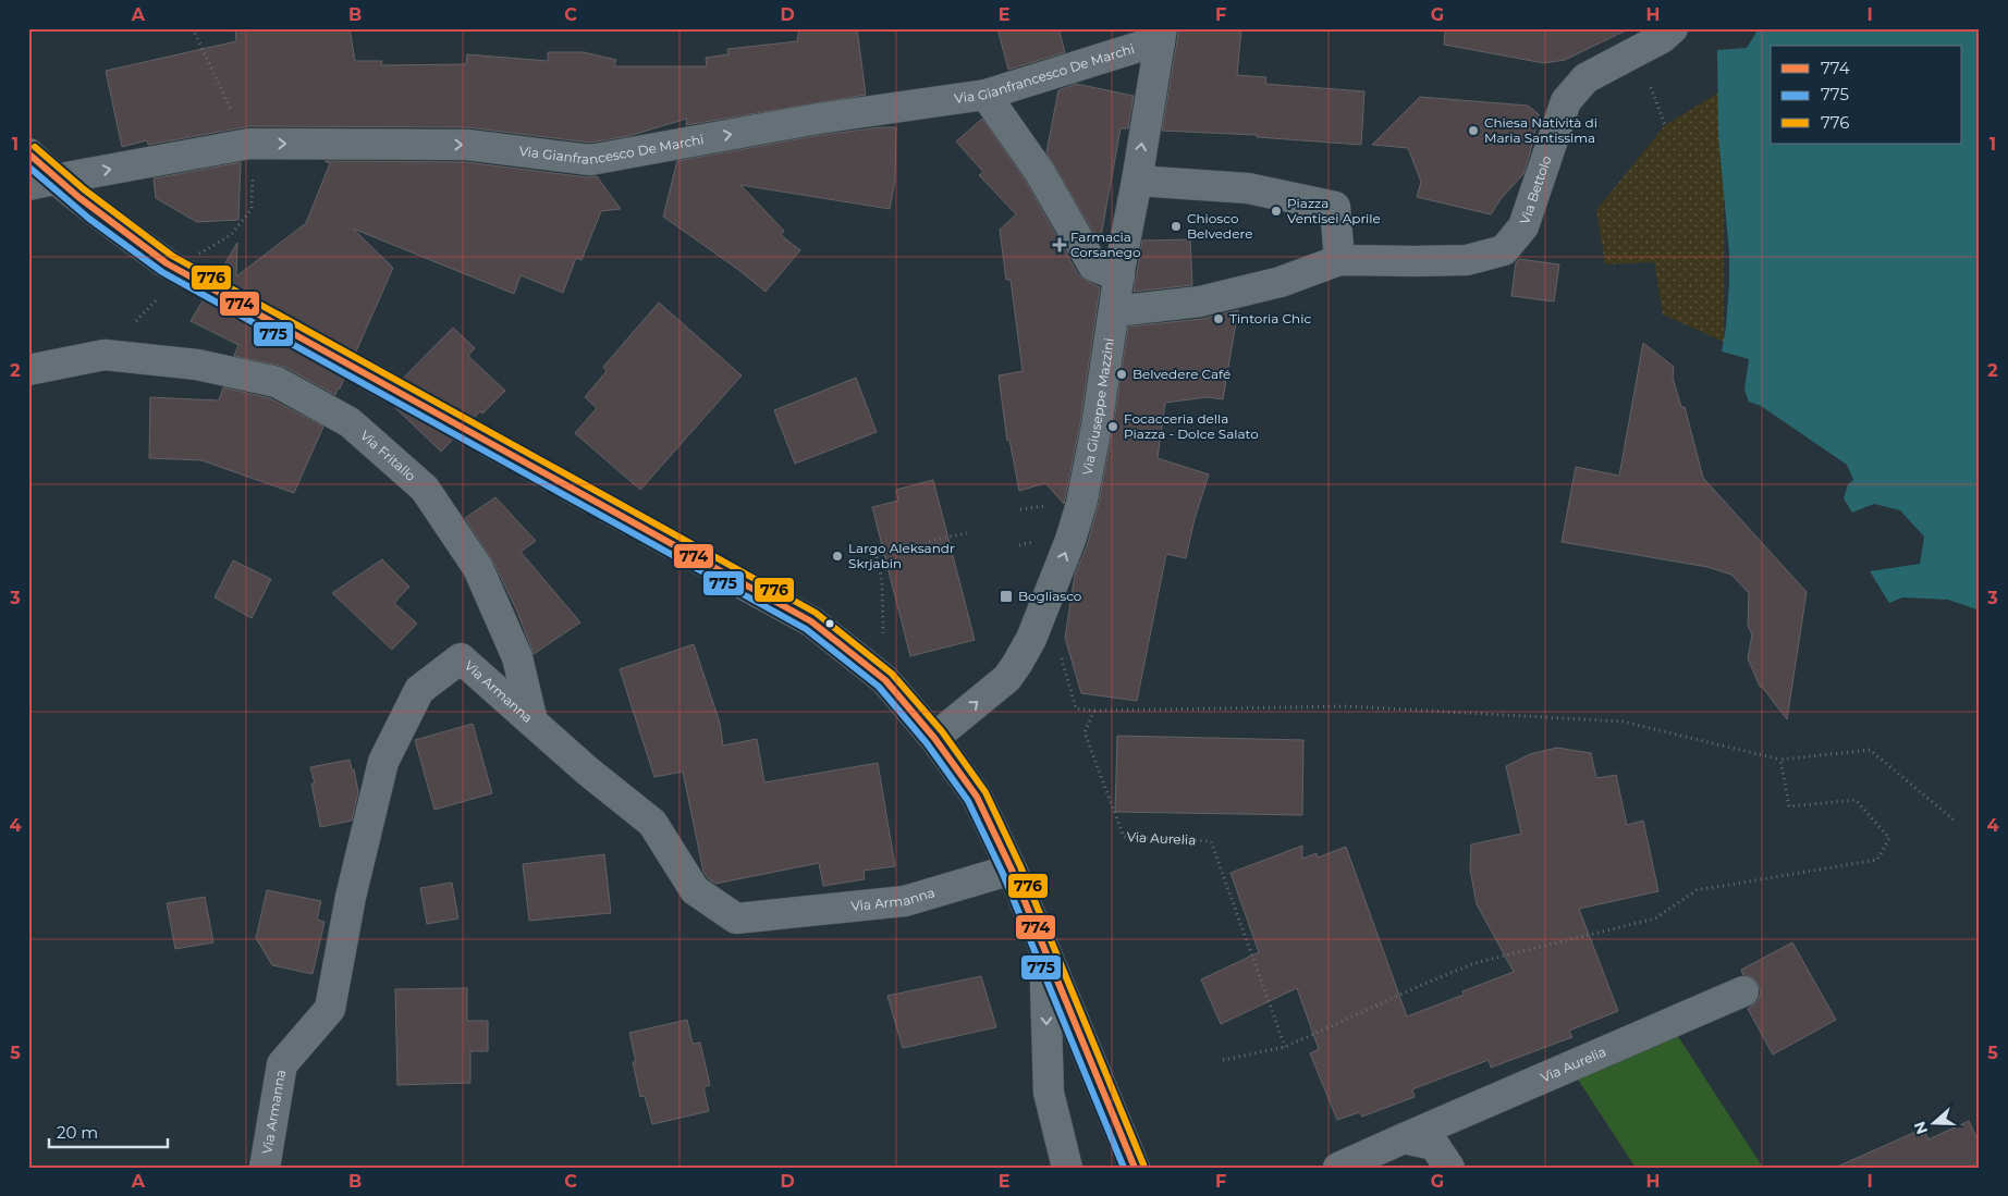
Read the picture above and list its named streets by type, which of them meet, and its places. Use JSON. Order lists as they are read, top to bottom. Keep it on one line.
{"streets":{"street":["Via Gianfrancesco De Marchi","Via Bettolo","Via Giuseppe Mazzini","Via Fritallo","Via Armanna","Via Aurelia"]},"crossings":[["Via Gianfrancesco De Marchi","Via Giuseppe Mazzini"],["Via Fritallo","Via Armanna"]],"one_way":["Via Gianfrancesco De Marchi","Via Giuseppe Mazzini"],"places":{"other":["Chiesa Natività di Maria Santissima","Piazza Ventisei Aprile","Chiosco Belvedere","Tintoria Chic","Belvedere Café","Focacceria della Piazza - Dolce Salato","Largo Aleksandr Skrjabin"],"health":["Farmacia Corsanego"],"transit":["Bogliasco"]},"lines":["transit line 776","transit line 774","transit line 775"],"legend":["774","775","776"],"scale_bar":"20 m","north":"left","grid":{"columns":["A","B","C","D","E","F","G","H","I"],"rows":["1","2","3","4","5"]}}
